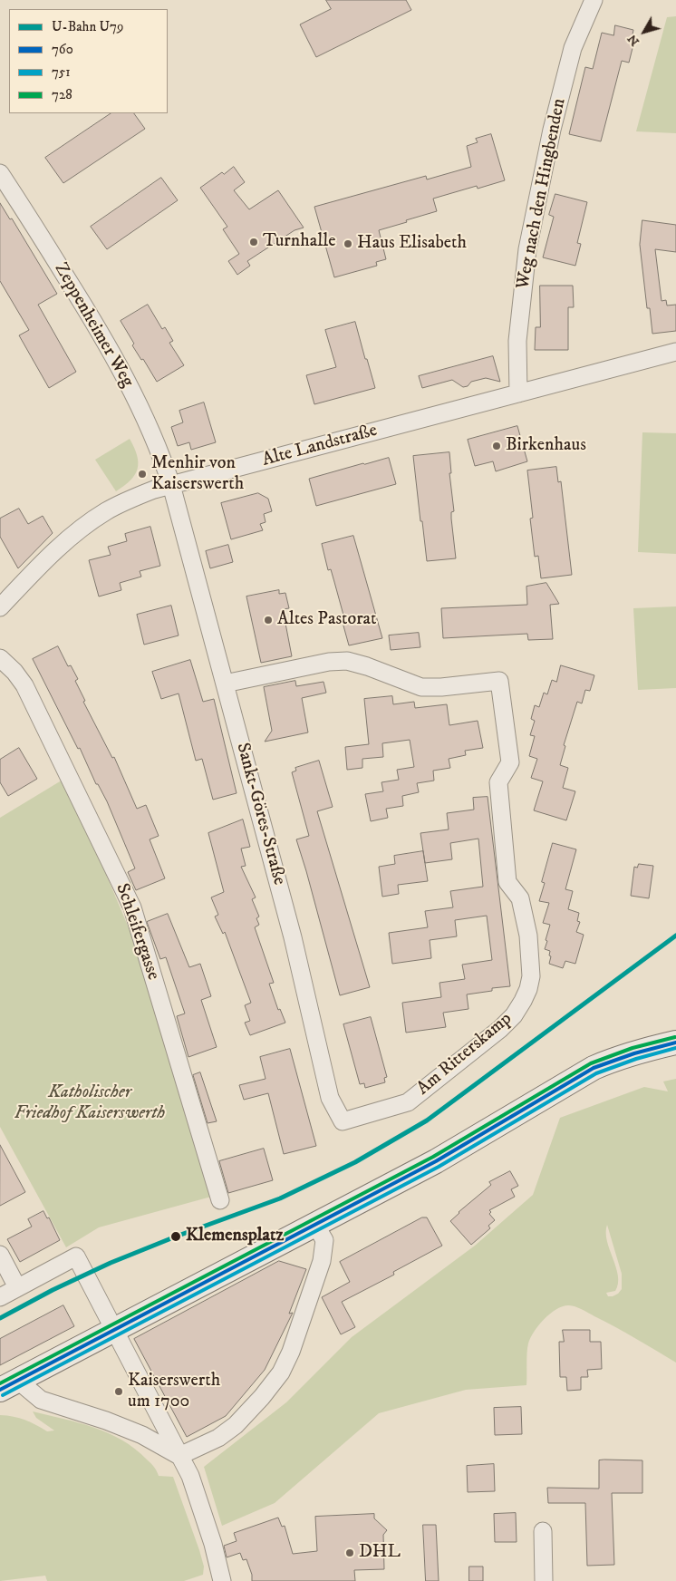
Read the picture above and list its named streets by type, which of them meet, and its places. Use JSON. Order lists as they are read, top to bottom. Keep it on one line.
{"streets":{"street":["Weg nach den Hingbenden","Zeppenheimer Weg","Alte Landstraße","Sankt-Göres-Straße","Schleifergasse","Am Ritterskamp"]},"crossings":[["Weg nach den Hingbenden","Alte Landstraße"],["Zeppenheimer Weg","Alte Landstraße"],["Zeppenheimer Weg","Sankt-Göres-Straße"],["Alte Landstraße","Sankt-Göres-Straße"],["Sankt-Göres-Straße","Am Ritterskamp"]],"parks":["Katholischer Friedhof Kaiserswerth"],"places":["Turnhalle","Haus Elisabeth","Birkenhaus","Menhir von Kaiserswerth","Altes Pastorat","Klemensplatz","Kaiserswerth um 1700","DHL"],"lines":["metro line U79","transit line 728","transit line 760","transit line 751"],"legend":["U-Bahn U79","760","751","728"],"north":"bottom left"}
